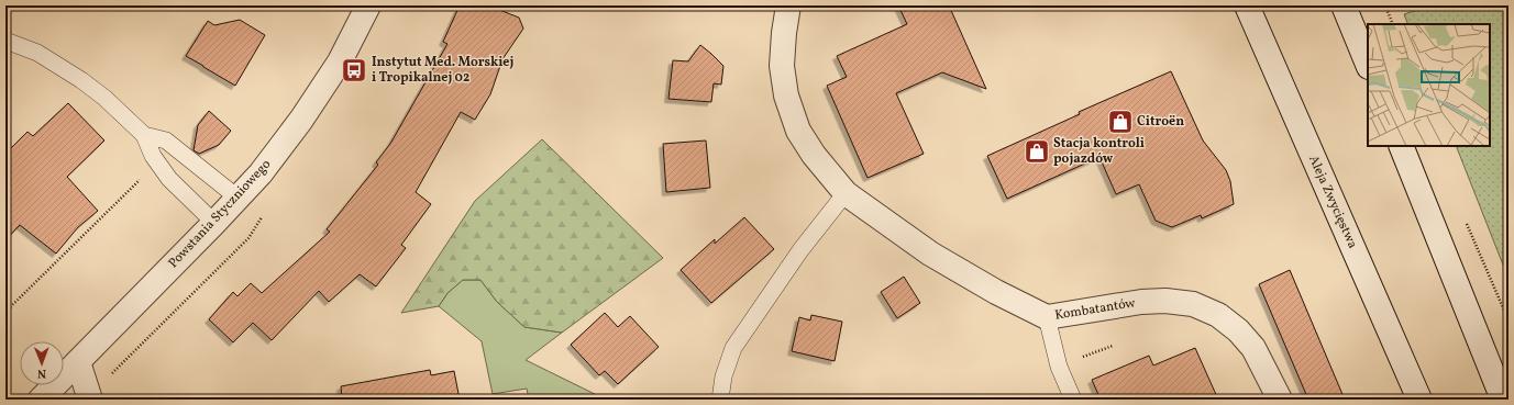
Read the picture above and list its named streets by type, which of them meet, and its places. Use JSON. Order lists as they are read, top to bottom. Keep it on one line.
{"streets":{"street":["Aleja Zwycięstwa","Powstania Styczniowego","Kombatantów"]},"places":{"bus stop":["Instytut Med. Morskiej i Tropikalnej 02"],"shop":["Citroën","Stacja kontroli pojazdów"]},"north":"bottom"}
